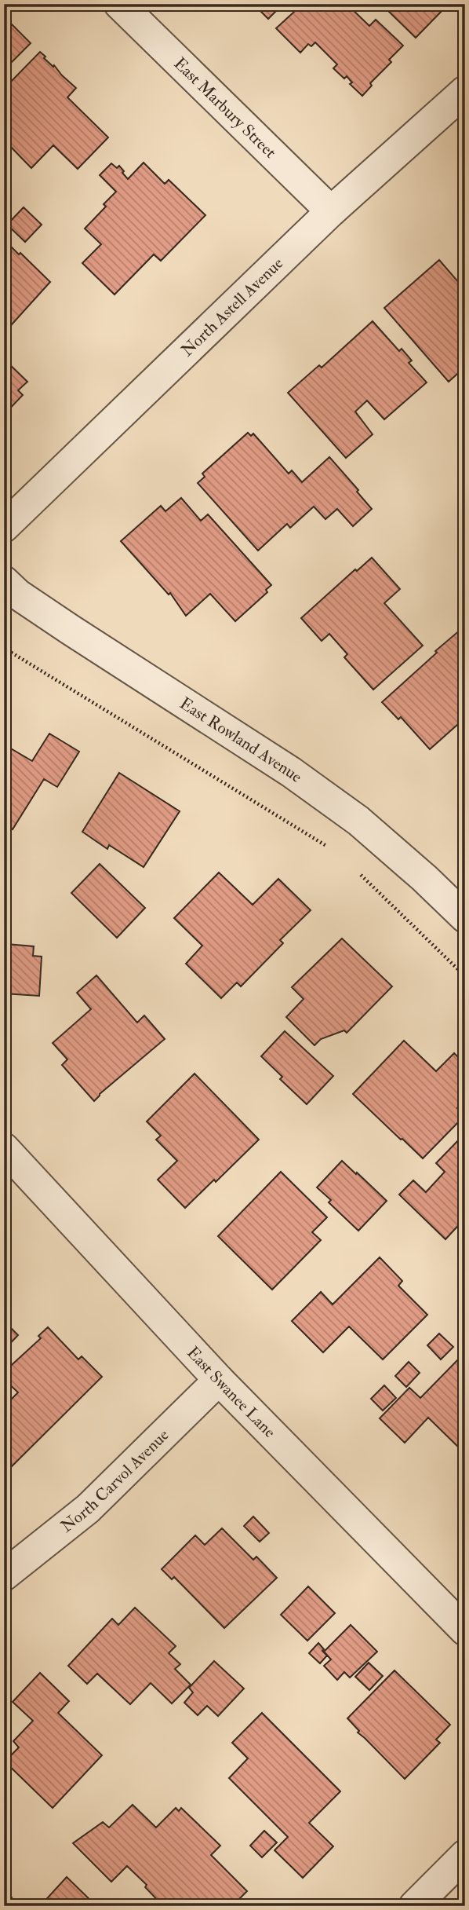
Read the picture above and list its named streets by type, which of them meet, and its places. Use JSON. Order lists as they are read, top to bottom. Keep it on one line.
{"streets":{"street":["East Marbury Street","North Astell Avenue","East Rowland Avenue","East Swanee Lane","North Carvol Avenue"]},"crossings":[["East Marbury Street","North Astell Avenue"],["East Swanee Lane","North Carvol Avenue"]]}
